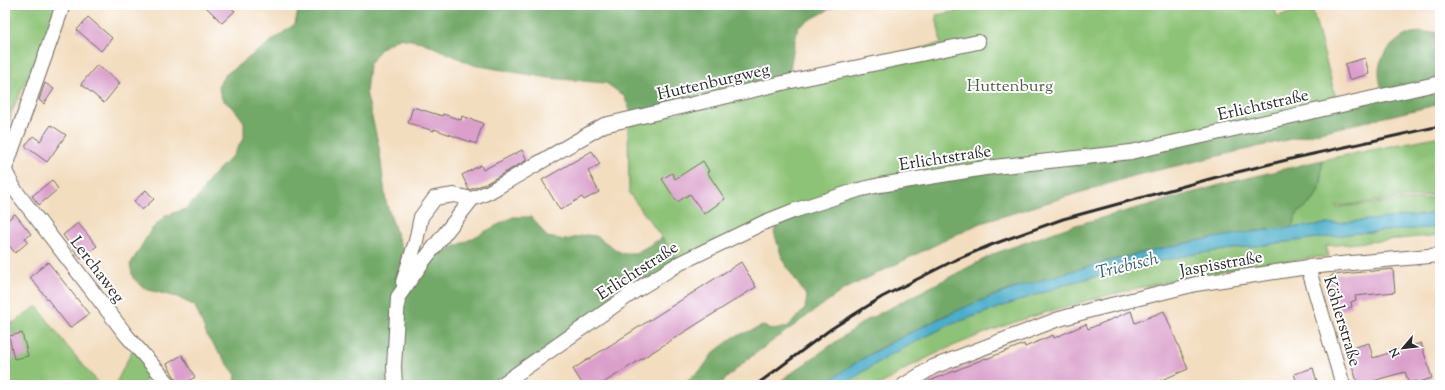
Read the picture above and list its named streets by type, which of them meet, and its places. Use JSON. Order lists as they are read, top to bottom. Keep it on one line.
{"streets":{"street":["Huttenburgweg","Erlichtstraße","Jaspisstraße","Lerchaweg","Köhlerstraße"]},"crossings":[["Jaspisstraße","Köhlerstraße"]],"water":["Triebisch"],"parks":["Huttenburg"],"north":"bottom left"}
